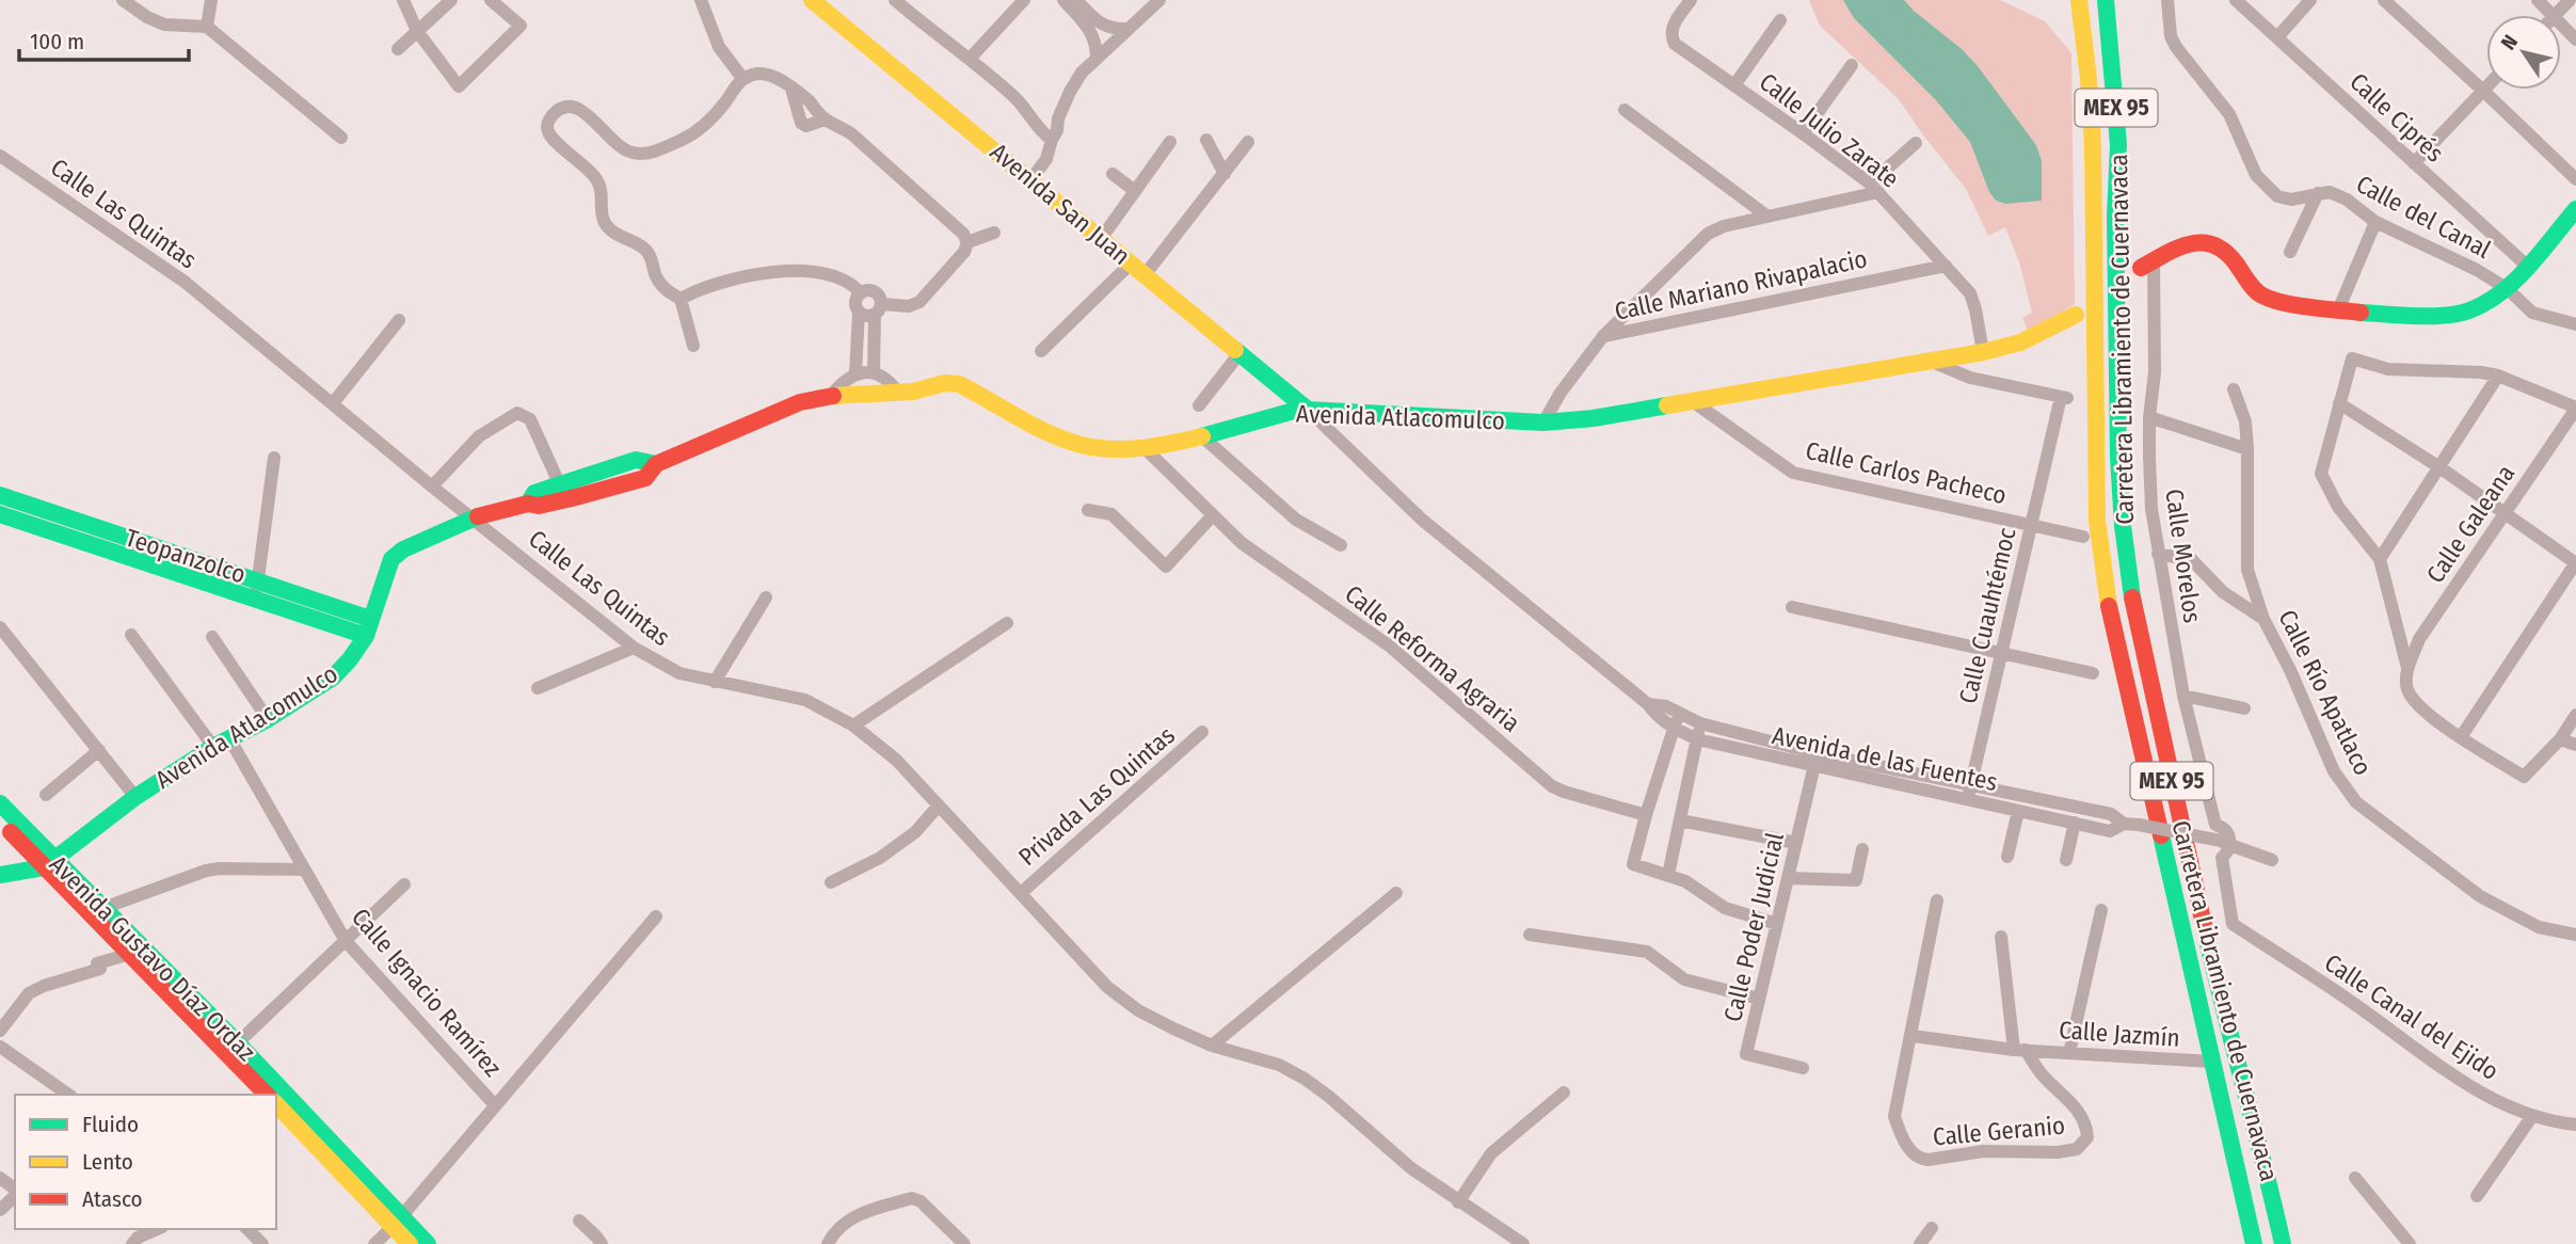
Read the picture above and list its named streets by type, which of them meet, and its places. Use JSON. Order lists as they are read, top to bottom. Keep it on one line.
{"streets":{"main road":["MEX 95","Avenida San Juan","Carretera Libramiento de Cuernavaca","Avenida Atlacomulco","Teopanzolco","Avenida Gustavo Díaz Ordaz"],"street":["Calle Ciprés","Calle Julio Zarate","Calle Las Quintas","Calle del Canal","Calle Mariano Rivapalacio","Calle Carlos Pacheco","Calle Galeana","Calle Morelos","Calle Cuauhtémoc","Calle Reforma Agraria","Calle Río Apatlaco","Avenida de las Fuentes","Privada Las Quintas","Calle Poder Judicial","Calle Ignacio Ramírez","Calle Canal del Ejido","Calle Jazmín","Calle Geranio"]},"crossings":[["Calle Julio Zarate","Calle Mariano Rivapalacio"],["Calle Julio Zarate","Avenida Atlacomulco"],["Avenida San Juan","Avenida Atlacomulco"],["Avenida San Juan","Avenida de las Fuentes"],["Calle Las Quintas","Avenida Atlacomulco"],["Calle Las Quintas","Privada Las Quintas"],["Calle Mariano Rivapalacio","Avenida Atlacomulco"],["Carretera Libramiento de Cuernavaca","Calle Jazmín"],["Avenida Atlacomulco","Calle Carlos Pacheco"],["Avenida Atlacomulco","Teopanzolco"],["Avenida Atlacomulco","Calle Cuauhtémoc"],["Avenida Atlacomulco","Calle Reforma Agraria"],["Avenida Atlacomulco","Avenida de las Fuentes"],["Avenida Atlacomulco","Avenida Gustavo Díaz Ordaz"],["Avenida Atlacomulco","Calle Ignacio Ramírez"],["Calle Carlos Pacheco","Calle Cuauhtémoc"],["Calle Morelos","Avenida de las Fuentes"],["Calle Morelos","Calle Canal del Ejido"],["Calle Cuauhtémoc","Avenida de las Fuentes"],["Avenida de las Fuentes","Calle Poder Judicial"],["Avenida de las Fuentes","Calle Canal del Ejido"],["Calle Jazmín","Calle Geranio"]],"legend":["Fluido","Lento","Atasco"],"scale_bar":"100 m","north":"top left"}
